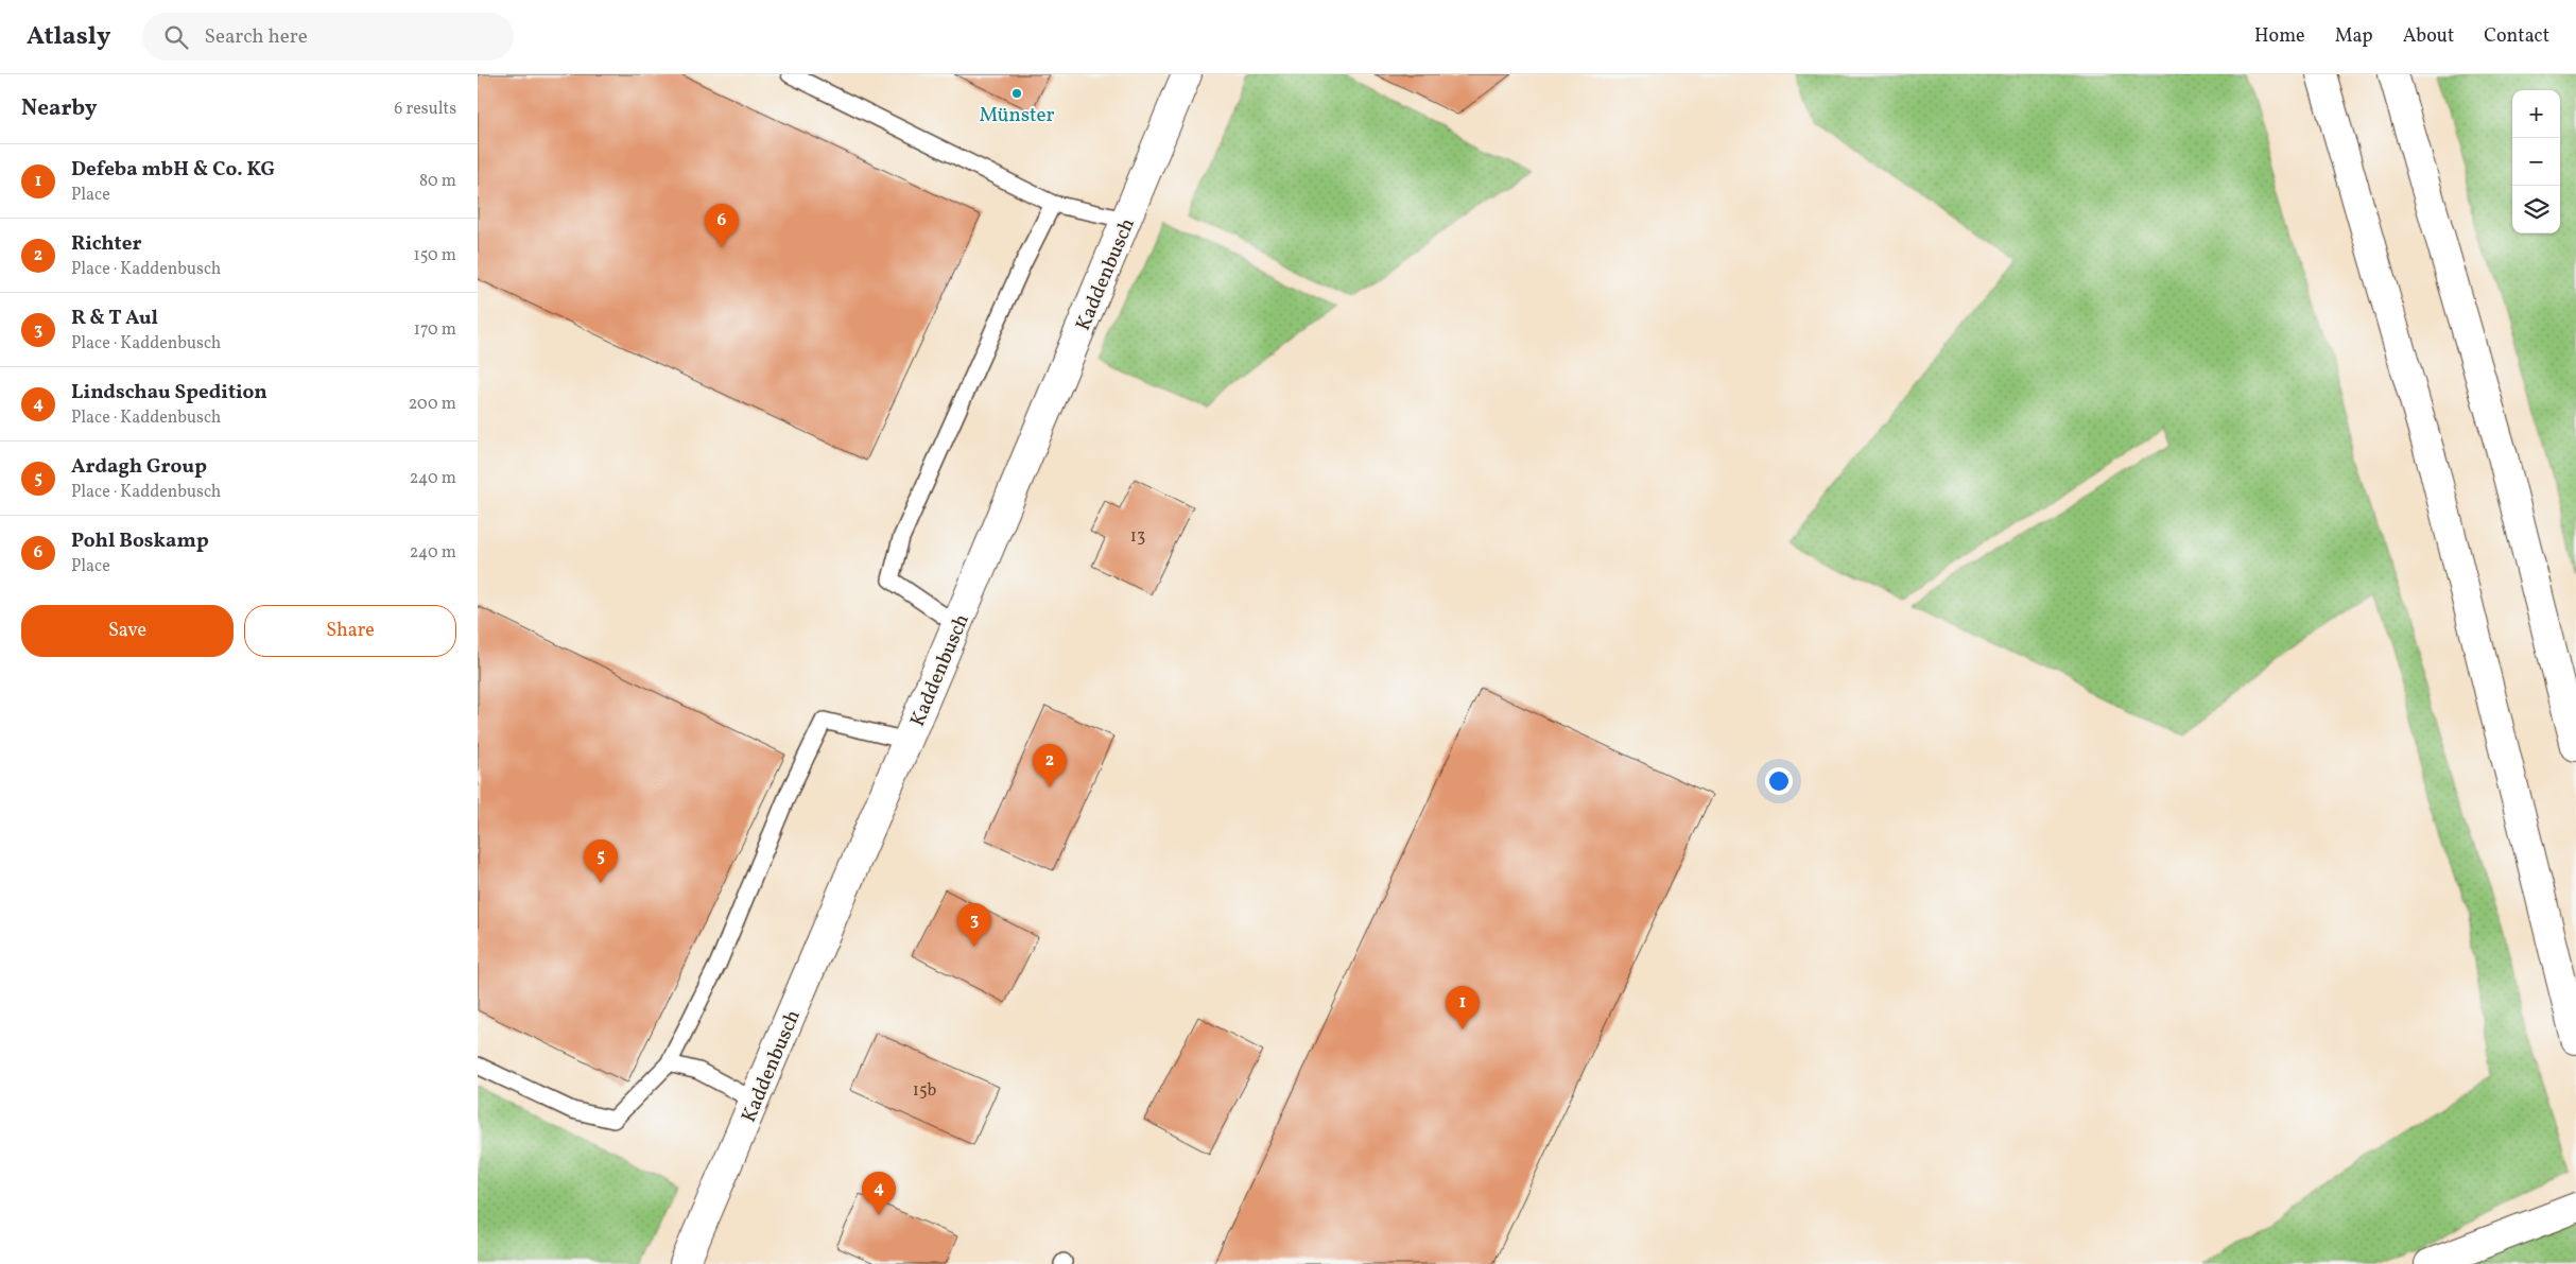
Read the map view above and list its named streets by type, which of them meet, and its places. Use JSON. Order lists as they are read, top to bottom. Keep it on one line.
{"streets":{"main road":["Kaddenbusch"]},"places":["Münster"],"house_numbers":["13","15b"],"page":{"header":"Atlasly","search":"Search here","nav":["Home","Map","About","Contact"],"heading":["Nearby","6 results"],"map_buttons":["+","−"],"list":[{"mark":"1","name":"Defeba mbH & Co. KG","note":"Place","value":"80 m"},{"mark":"2","name":"Richter","note":"Place · Kaddenbusch","value":"150 m"},{"mark":"3","name":"R & T Aul","note":"Place · Kaddenbusch","value":"170 m"},{"mark":"4","name":"Lindschau Spedition","note":"Place · Kaddenbusch","value":"200 m"},{"mark":"5","name":"Ardagh Group","note":"Place · Kaddenbusch","value":"240 m"},{"mark":"6","name":"Pohl Boskamp","note":"Place","value":"240 m"}],"pins":["6","2","5","3","1","4"],"buttons":["Save","Share"]}}
